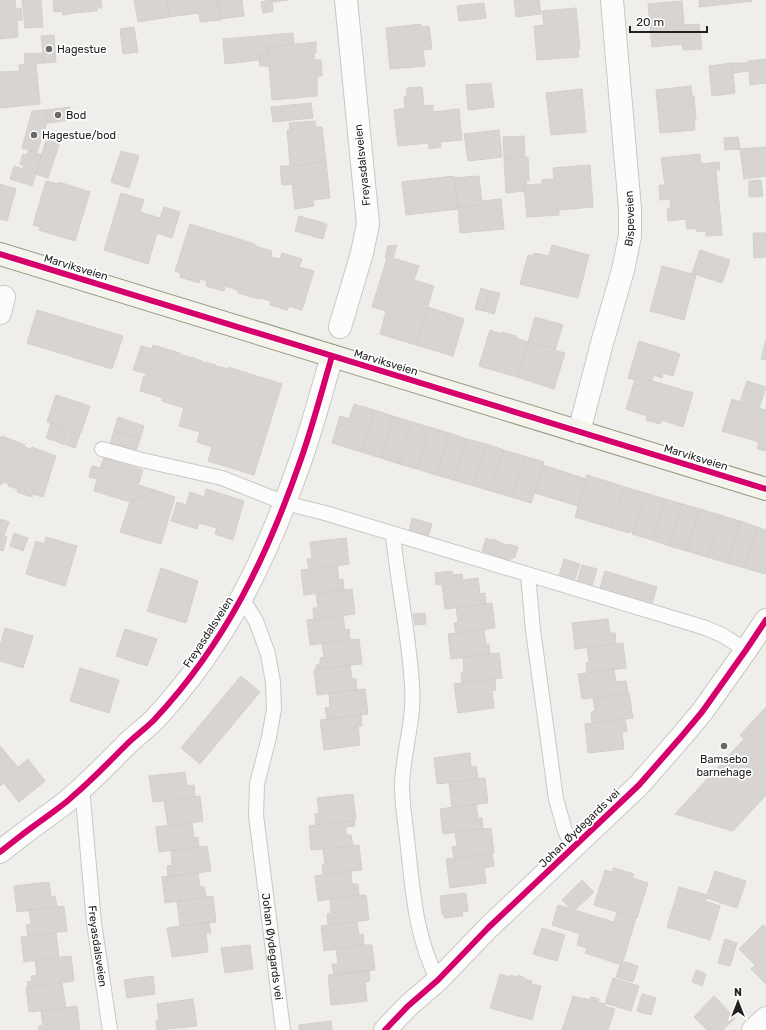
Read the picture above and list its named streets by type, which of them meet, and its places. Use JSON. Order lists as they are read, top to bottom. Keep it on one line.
{"streets":{"main road":["Marviksveien"],"street":["Freyasdalsveien","Bispeveien","Johan Øydegards vei"]},"crossings":[["Freyasdalsveien","Marviksveien"],["Freyasdalsveien","Johan Øydegards vei"],["Bispeveien","Marviksveien"]],"places":["Hagestue","Bod","Hagestue/bod","Bamsebo barnehage"],"scale_bar":"20 m","north":"top"}
